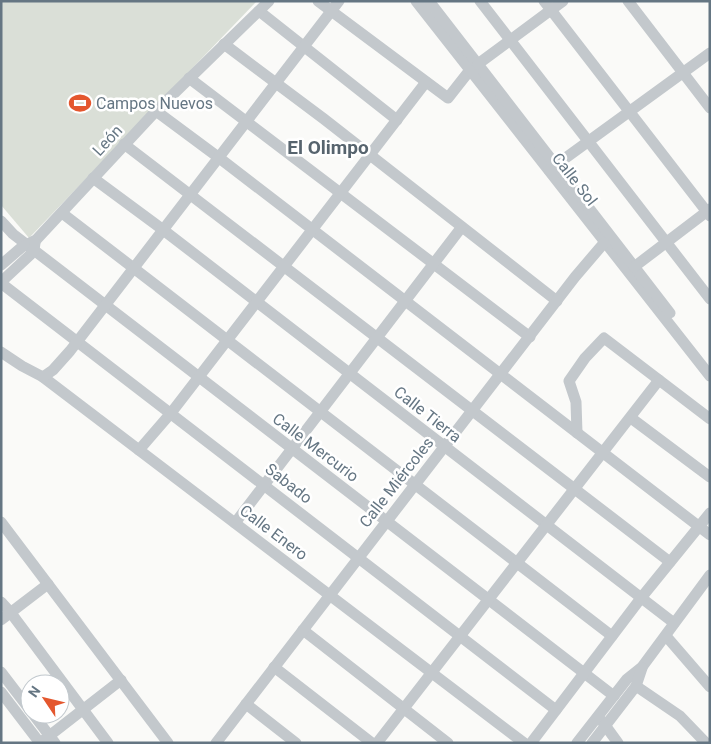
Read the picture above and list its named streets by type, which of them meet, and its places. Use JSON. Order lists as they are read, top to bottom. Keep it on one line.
{"streets":{"street":["León","Calle Sol","Calle Tierra","Calle Mercurio","Calle Miércoles","Sabado","Calle Enero"]},"crossings":[["León","Calle Tierra"],["León","Calle Mercurio"],["Calle Sol","Calle Miércoles"],["Calle Tierra","Calle Miércoles"],["Calle Mercurio","Calle Miércoles"],["Calle Miércoles","Sabado"],["Calle Miércoles","Calle Enero"]],"districts":["El Olimpo"],"places":{"sports":["Campos Nuevos"]},"north":"top left"}
